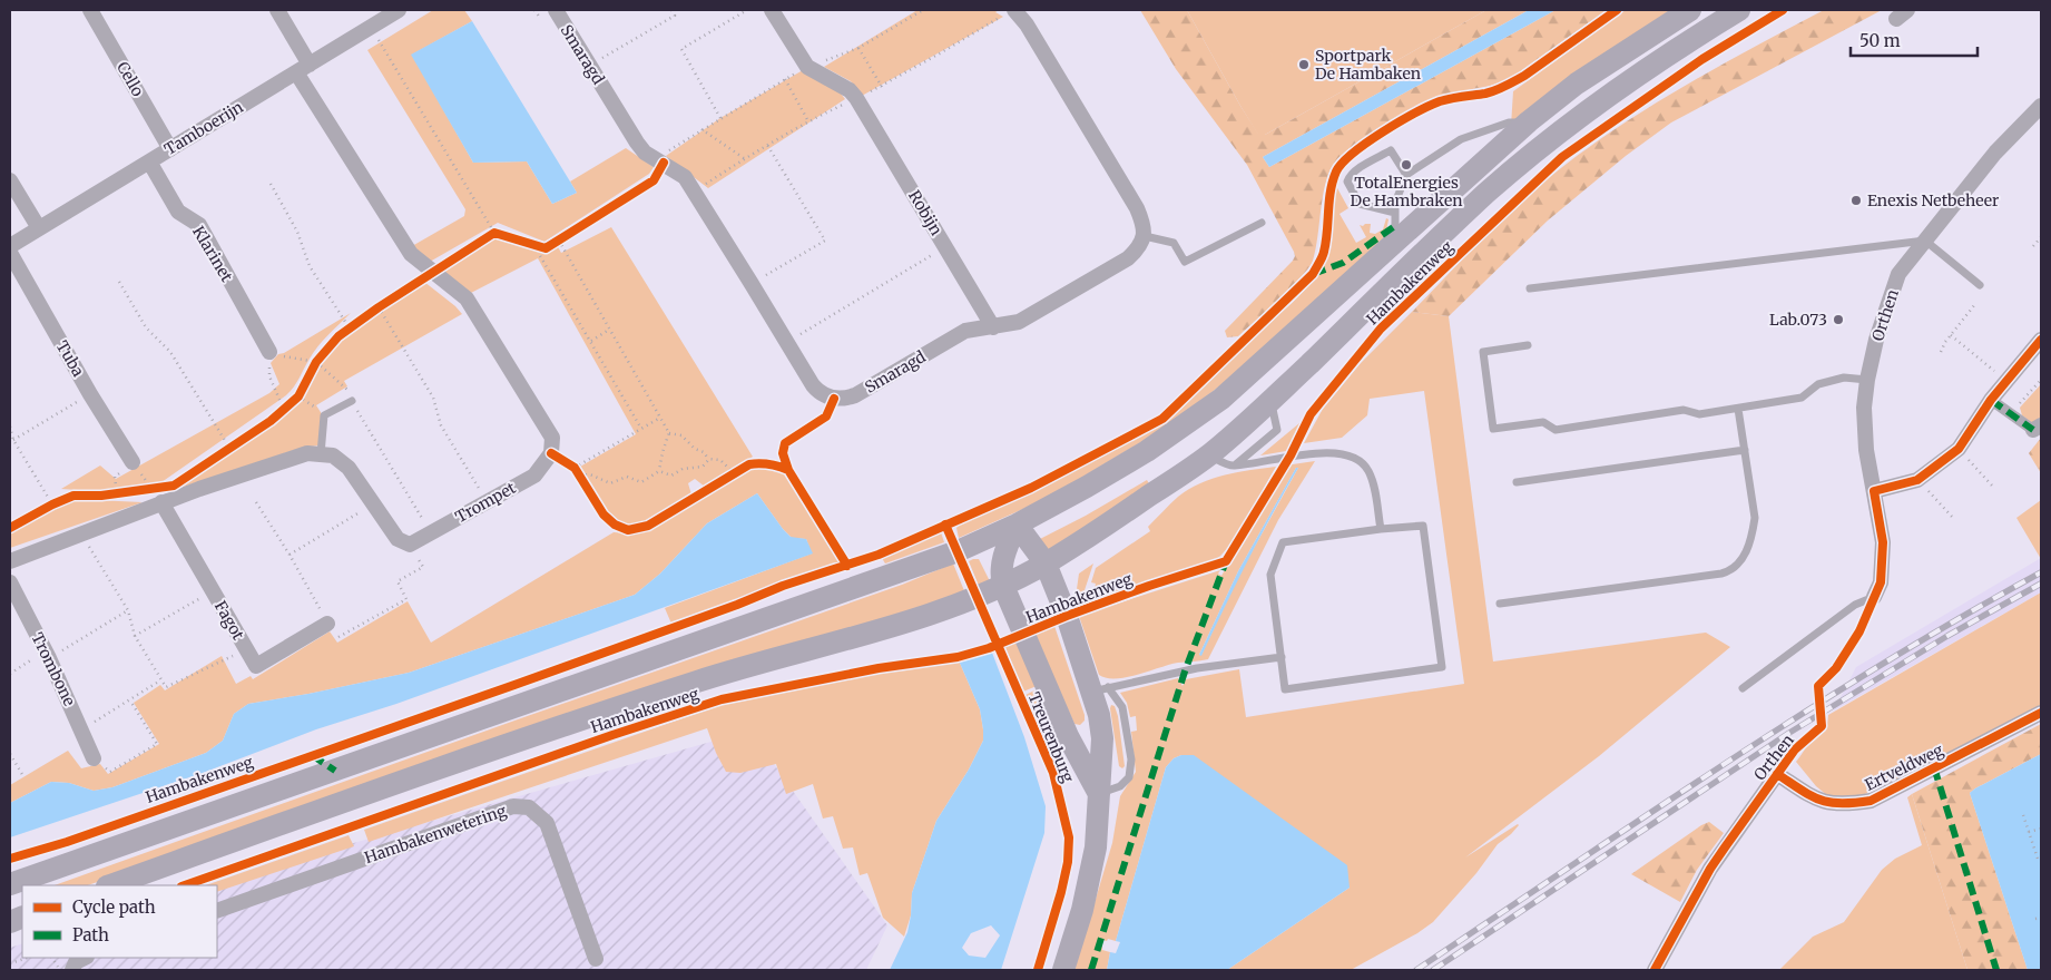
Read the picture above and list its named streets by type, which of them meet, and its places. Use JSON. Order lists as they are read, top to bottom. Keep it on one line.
{"streets":{"main road":["Hambakenweg","Treurenburg"],"street":["Smaragd","Cello","Tamboerijn","Robijn","Klarinet","Orthen","Tuba","Trompet","Fagot","Trombone","Ertveldweg","Hambakenwetering"]},"crossings":[["Smaragd","Robijn"],["Cello","Tamboerijn"],["Tamboerijn","Klarinet"],["Hambakenweg","Treurenburg"],["Orthen","Ertveldweg"]],"places":["Sportpark De Hambaken","TotalEnergies De Hambraken","Enexis Netbeheer","Lab.073"],"legend":["Cycle path","Path"],"scale_bar":"50 m"}
